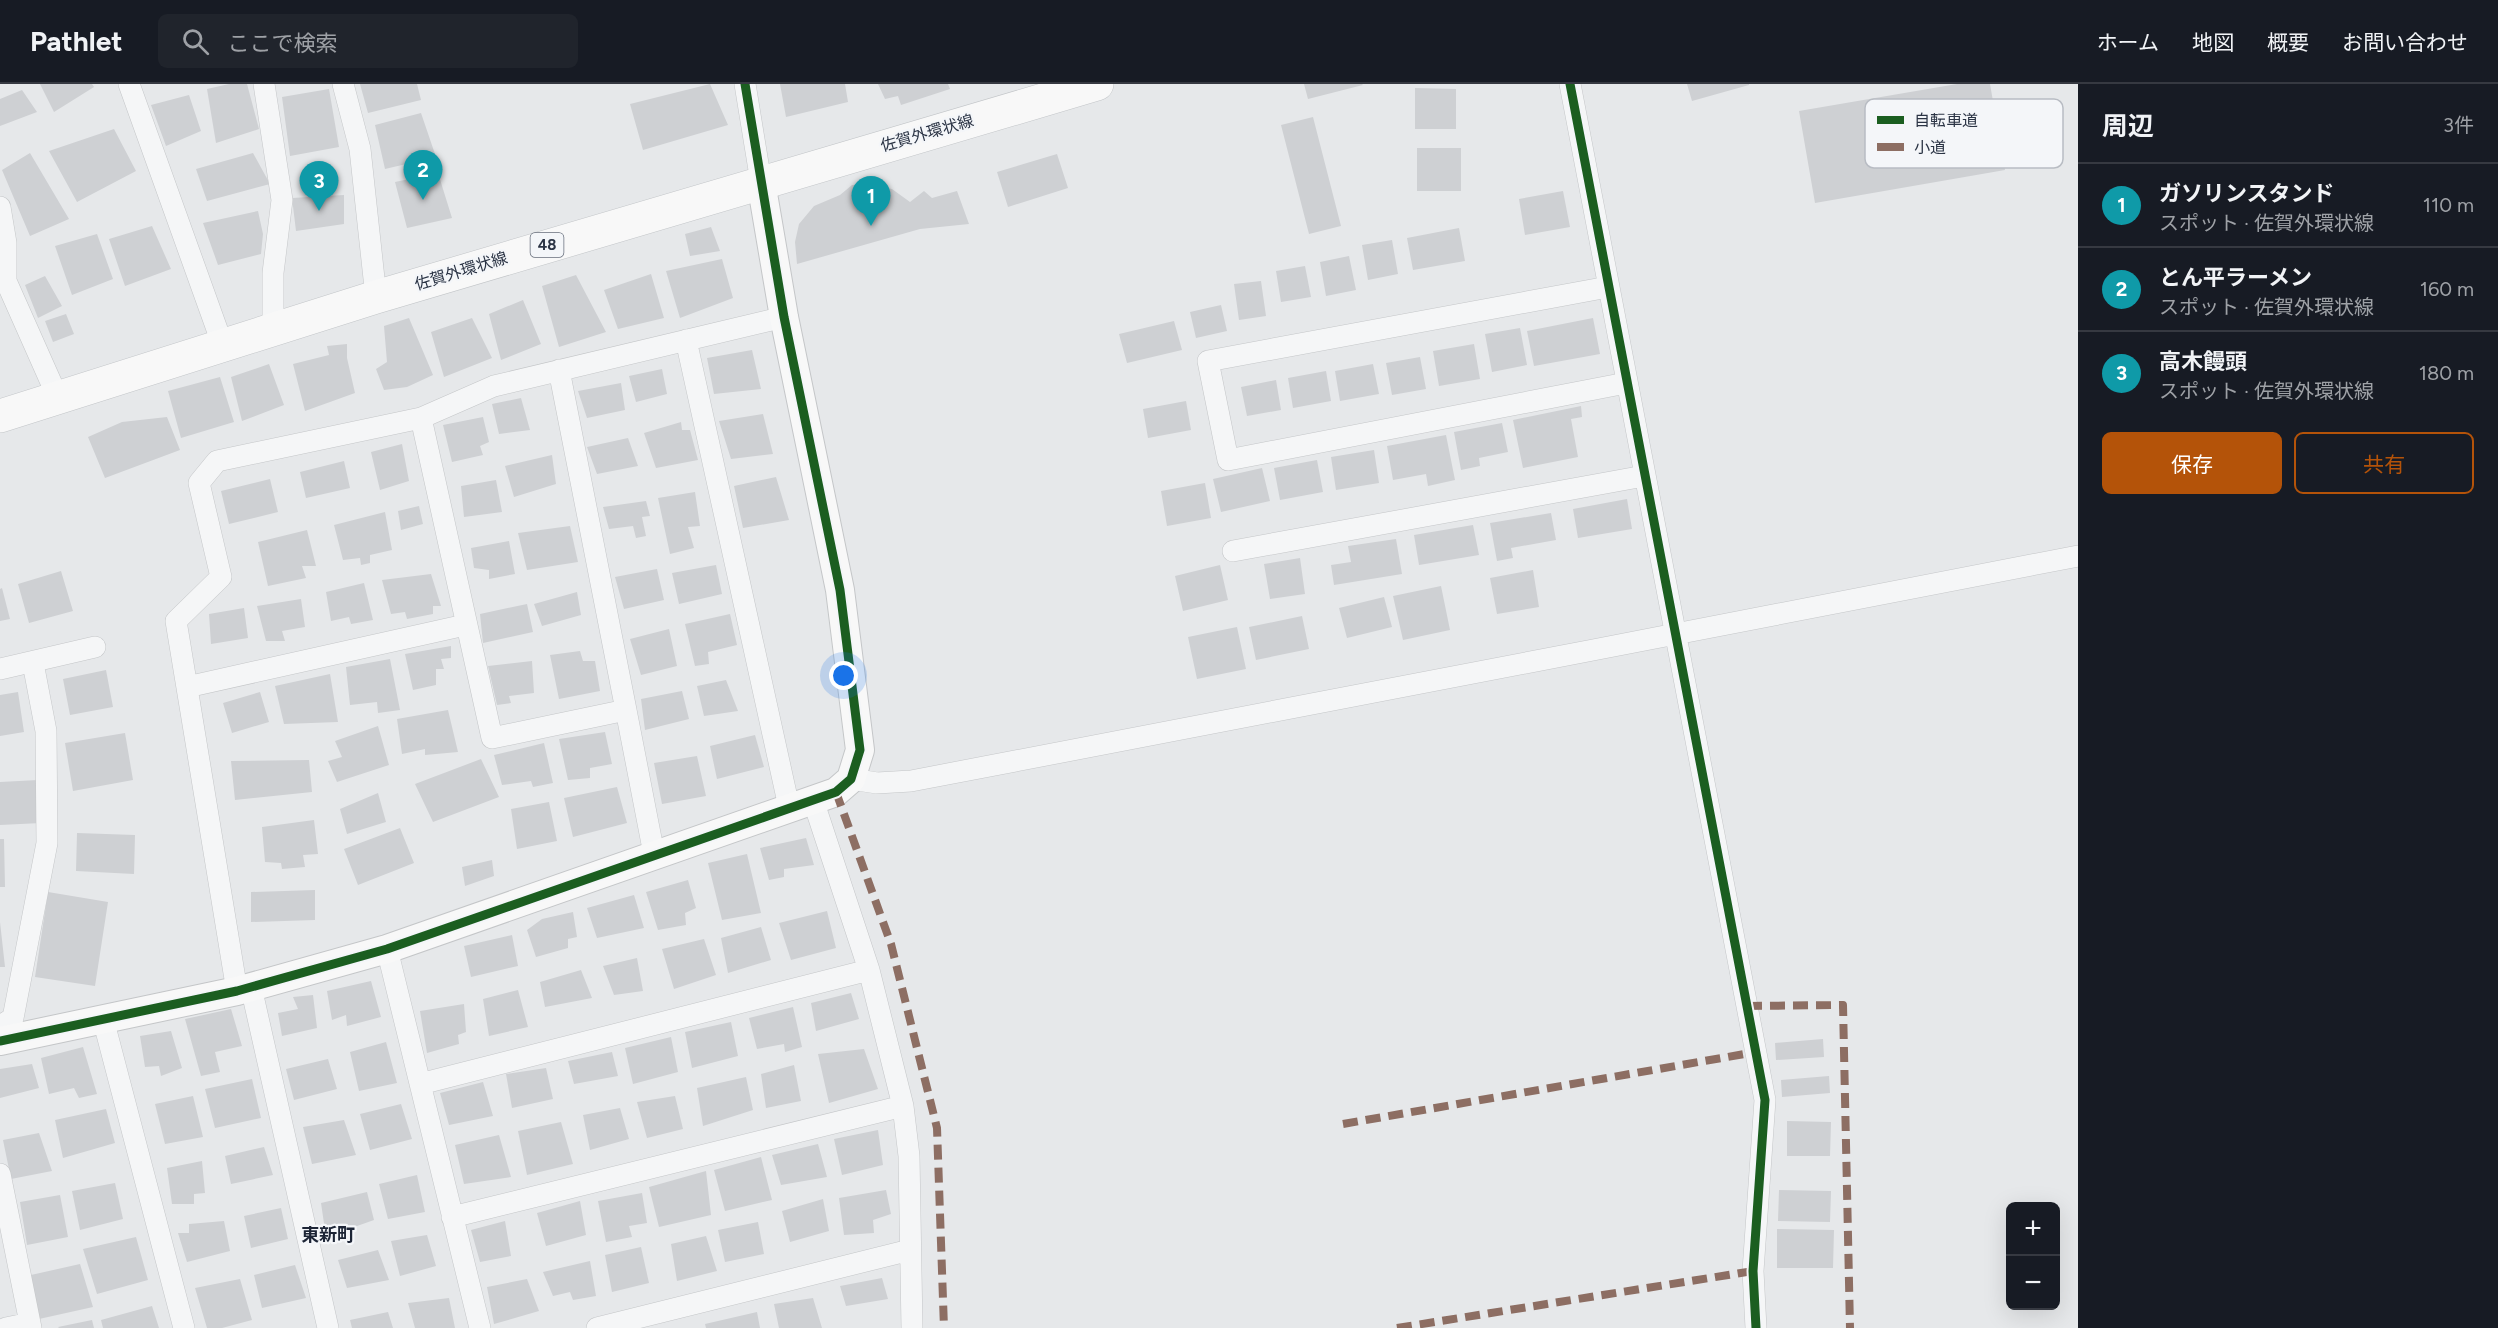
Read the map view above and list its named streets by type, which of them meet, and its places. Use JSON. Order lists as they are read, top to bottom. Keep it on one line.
{"streets":{"main road":["佐賀外環状線","48"]},"districts":["東新町"],"legend":["自転車道","小道"],"page":{"header":"Pathlet","search":"ここで検索","nav":["ホーム","地図","概要","お問い合わせ"],"heading":["周辺","3件"],"pins":["2","3","1"],"list":[{"mark":"1","name":"ガソリンスタンド","note":"スポット · 佐賀外環状線","value":"110 m"},{"mark":"2","name":"とん平ラーメン","note":"スポット · 佐賀外環状線","value":"160 m"},{"mark":"3","name":"高木饅頭","note":"スポット · 佐賀外環状線","value":"180 m"}],"buttons":["保存","共有"],"map_buttons":["+","−"]}}
